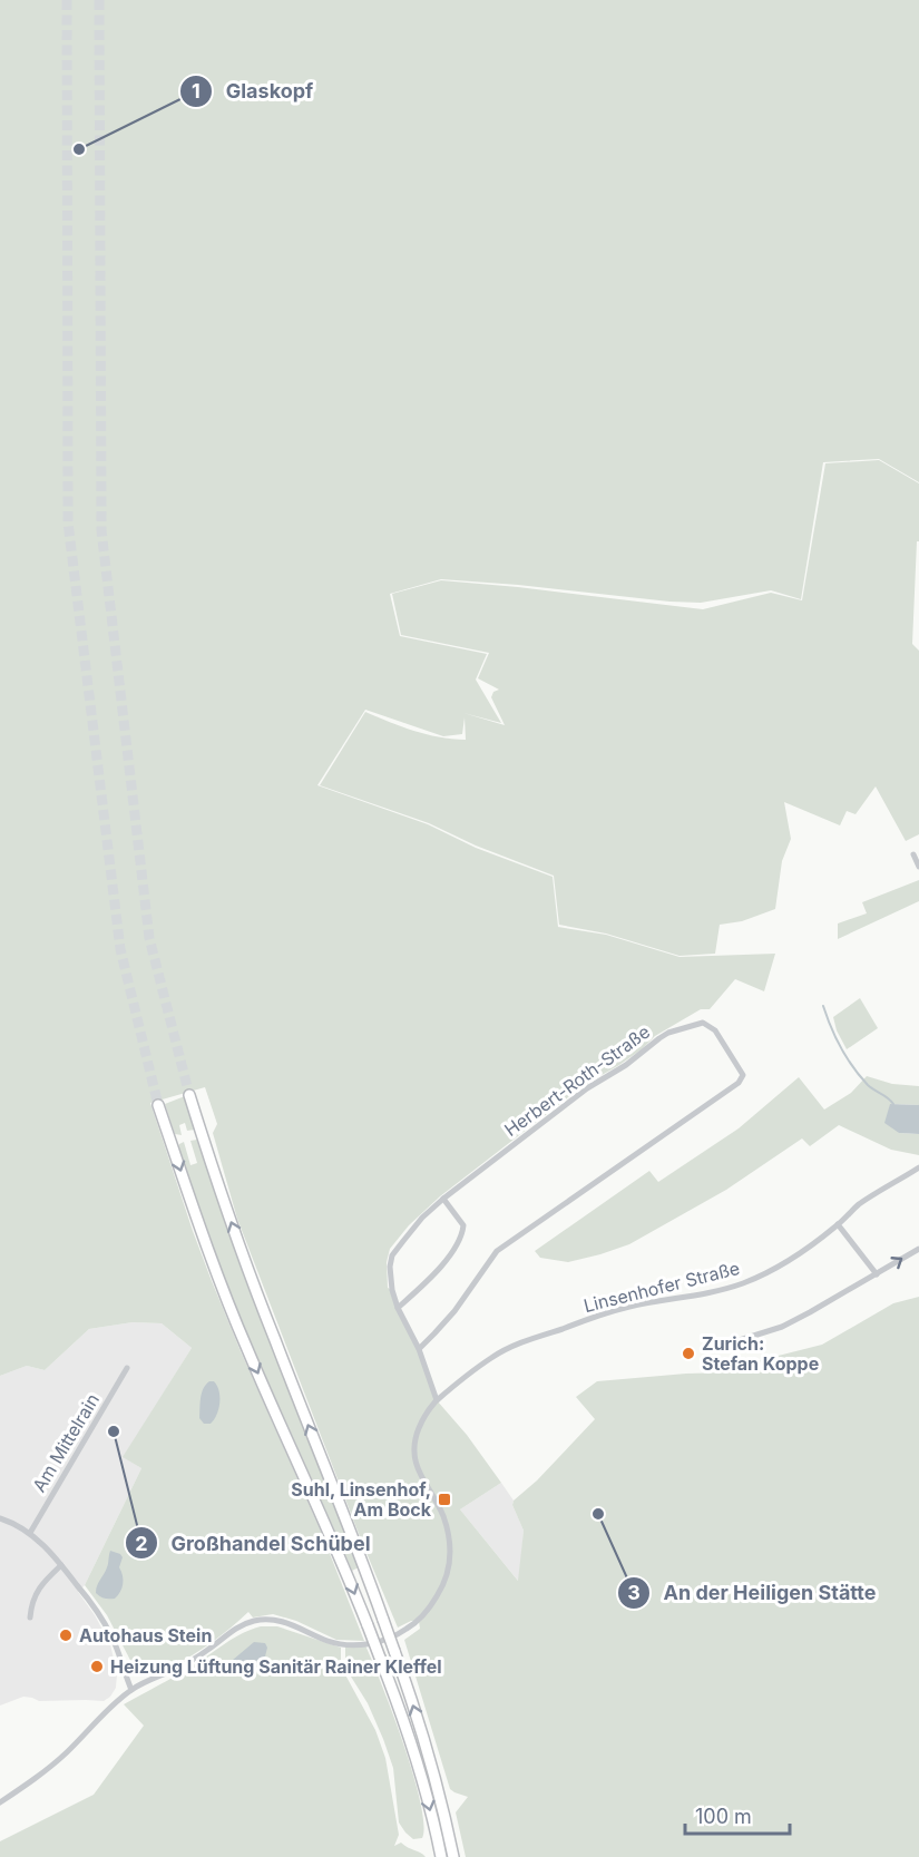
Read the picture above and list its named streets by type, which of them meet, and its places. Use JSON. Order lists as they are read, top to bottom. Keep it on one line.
{"streets":{"street":["Herbert-Roth-Straße","Linsenhofer Straße","Am Mittelrain"]},"crossings":[["Herbert-Roth-Straße","Linsenhofer Straße"]],"places":{"other":["Glaskopf","Zurich: Stefan Koppe","Großhandel Schübel","An der Heiligen Stätte","Autohaus Stein","Heizung Lüftung Sanitär Rainer Kleffel"],"transit":["Suhl, Linsenhof, Am Bock"]},"scale_bar":"100 m"}
